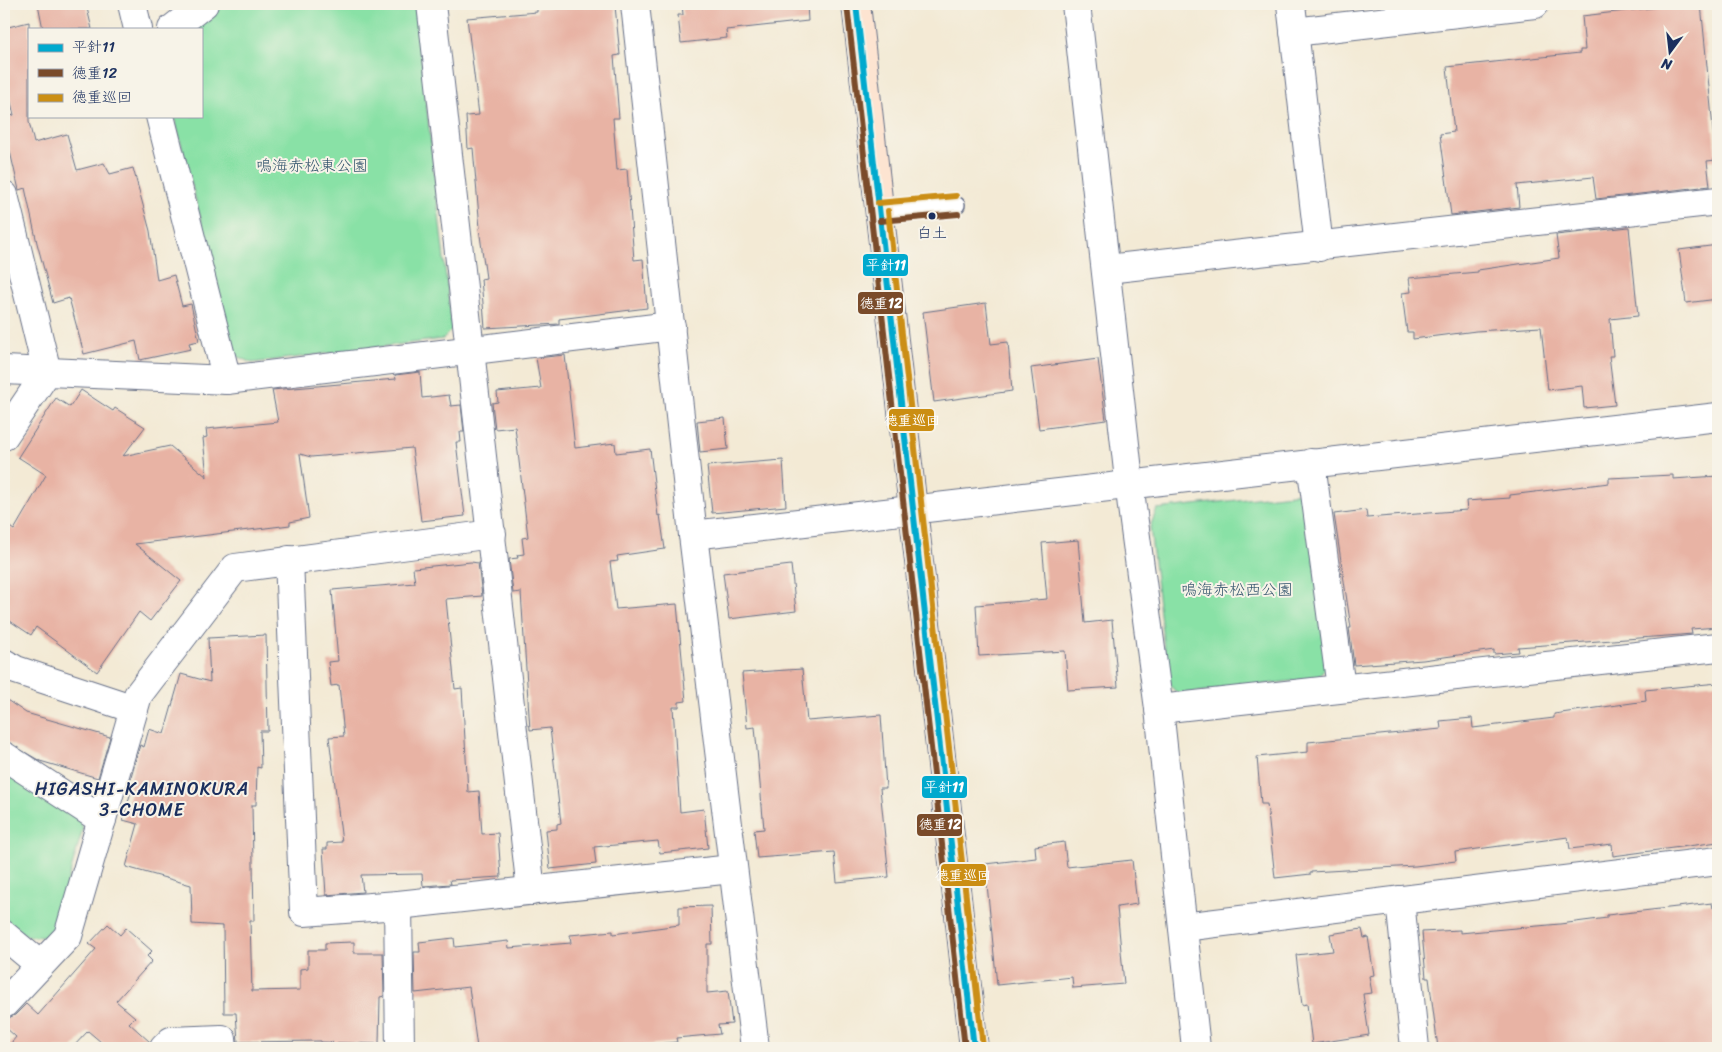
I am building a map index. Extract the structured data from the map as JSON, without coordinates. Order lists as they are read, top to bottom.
{
  "districts": ["HIGASHI-KAMINOKURA 3-CHOME"],
  "parks": ["鳴海赤松東公園", "鳴海赤松西公園"],
  "places": ["白土"],
  "lines": ["transit line 平針11", "transit line 徳重12", "transit line 徳重巡回"],
  "legend": ["平針11", "徳重12", "徳重巡回"],
  "north": "bottom"
}
